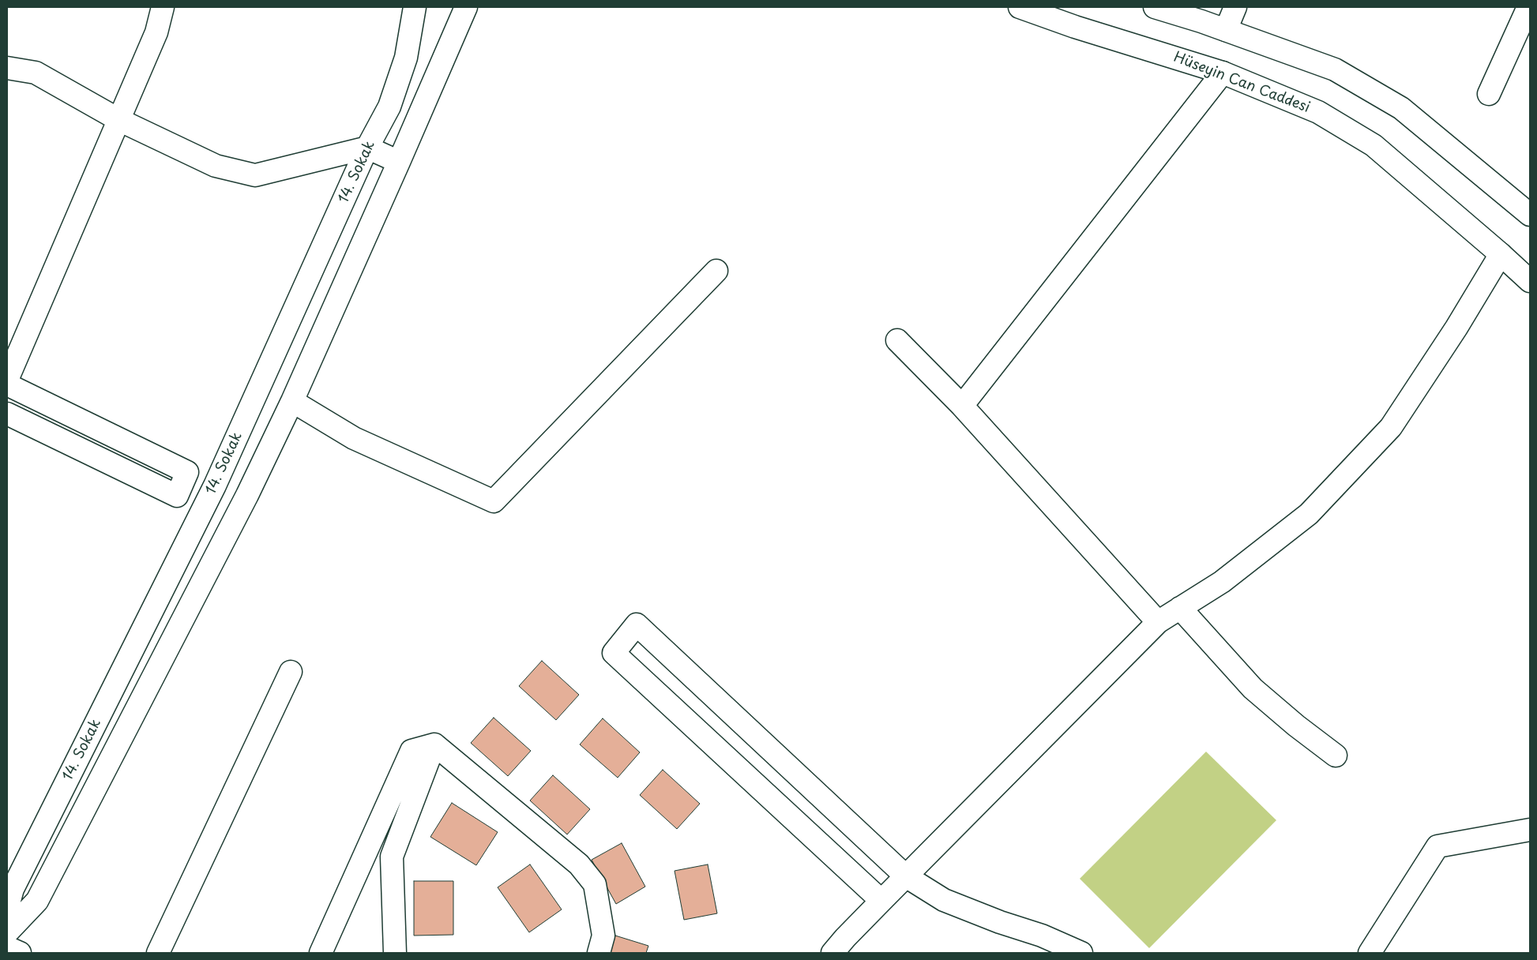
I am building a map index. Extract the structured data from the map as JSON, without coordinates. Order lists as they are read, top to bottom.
{
  "streets": {
    "street": ["Hüseyin Can Caddesi", "14. Sokak"]
  }
}
